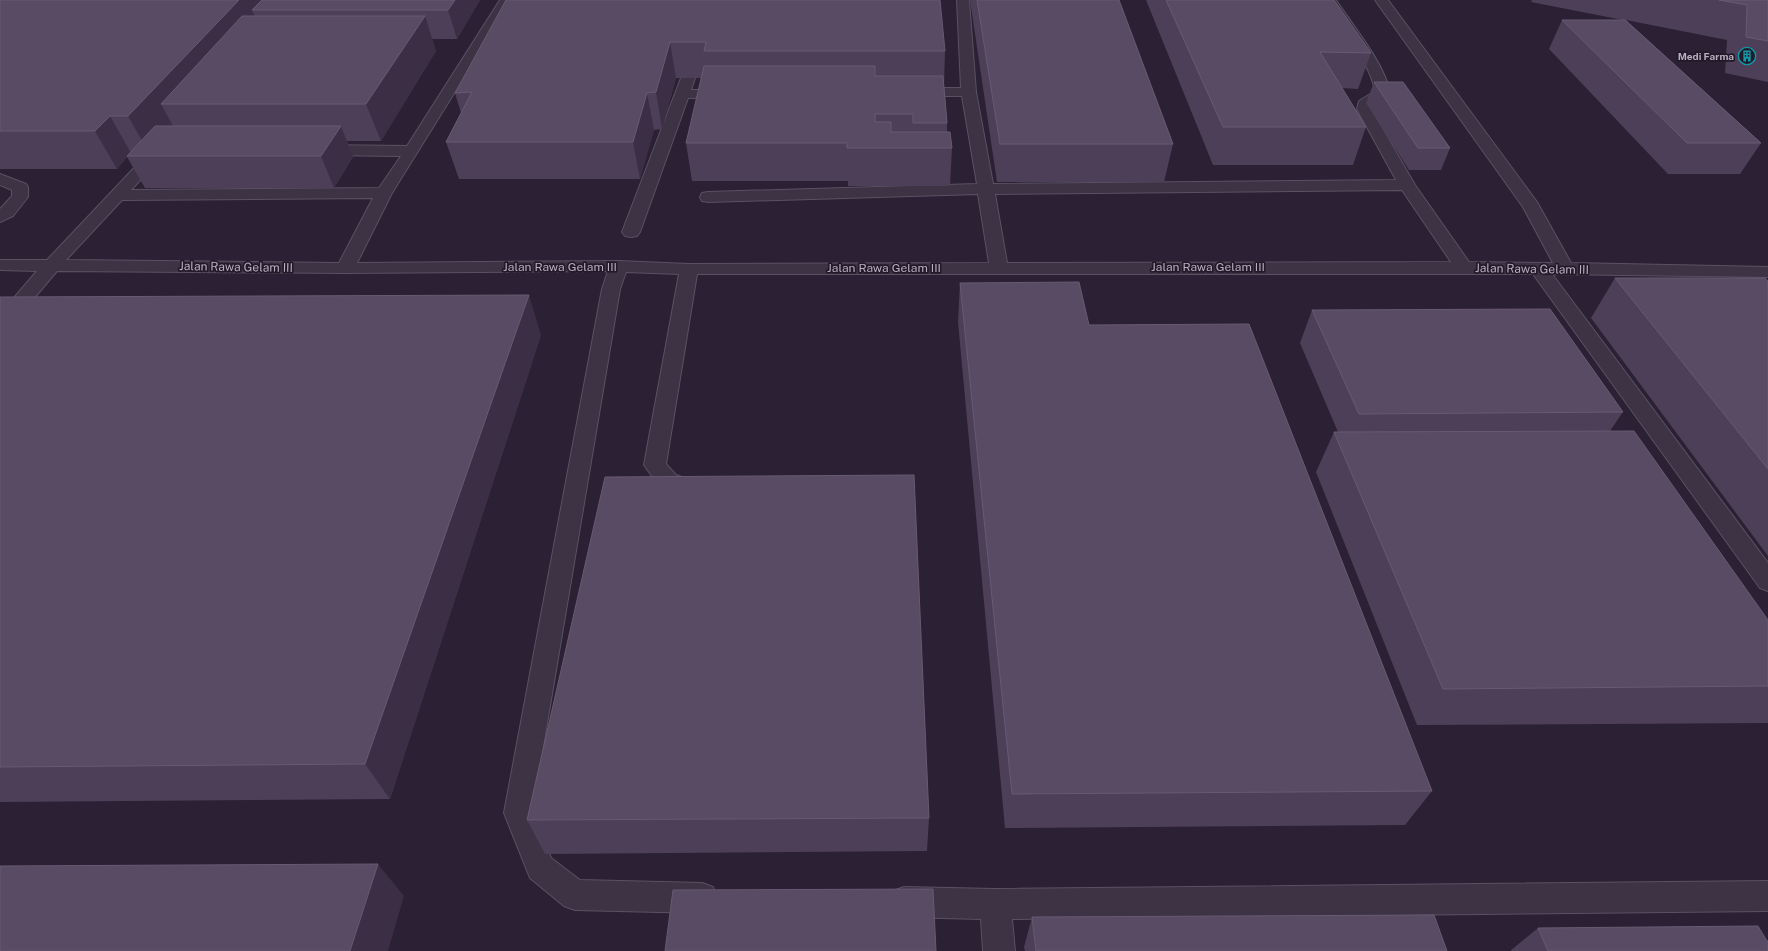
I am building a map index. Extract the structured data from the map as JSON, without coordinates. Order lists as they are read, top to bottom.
{
  "streets": {
    "street": ["Jalan Rawa Gelam III"]
  },
  "places": {
    "building": ["Medi Farma"]
  }
}
